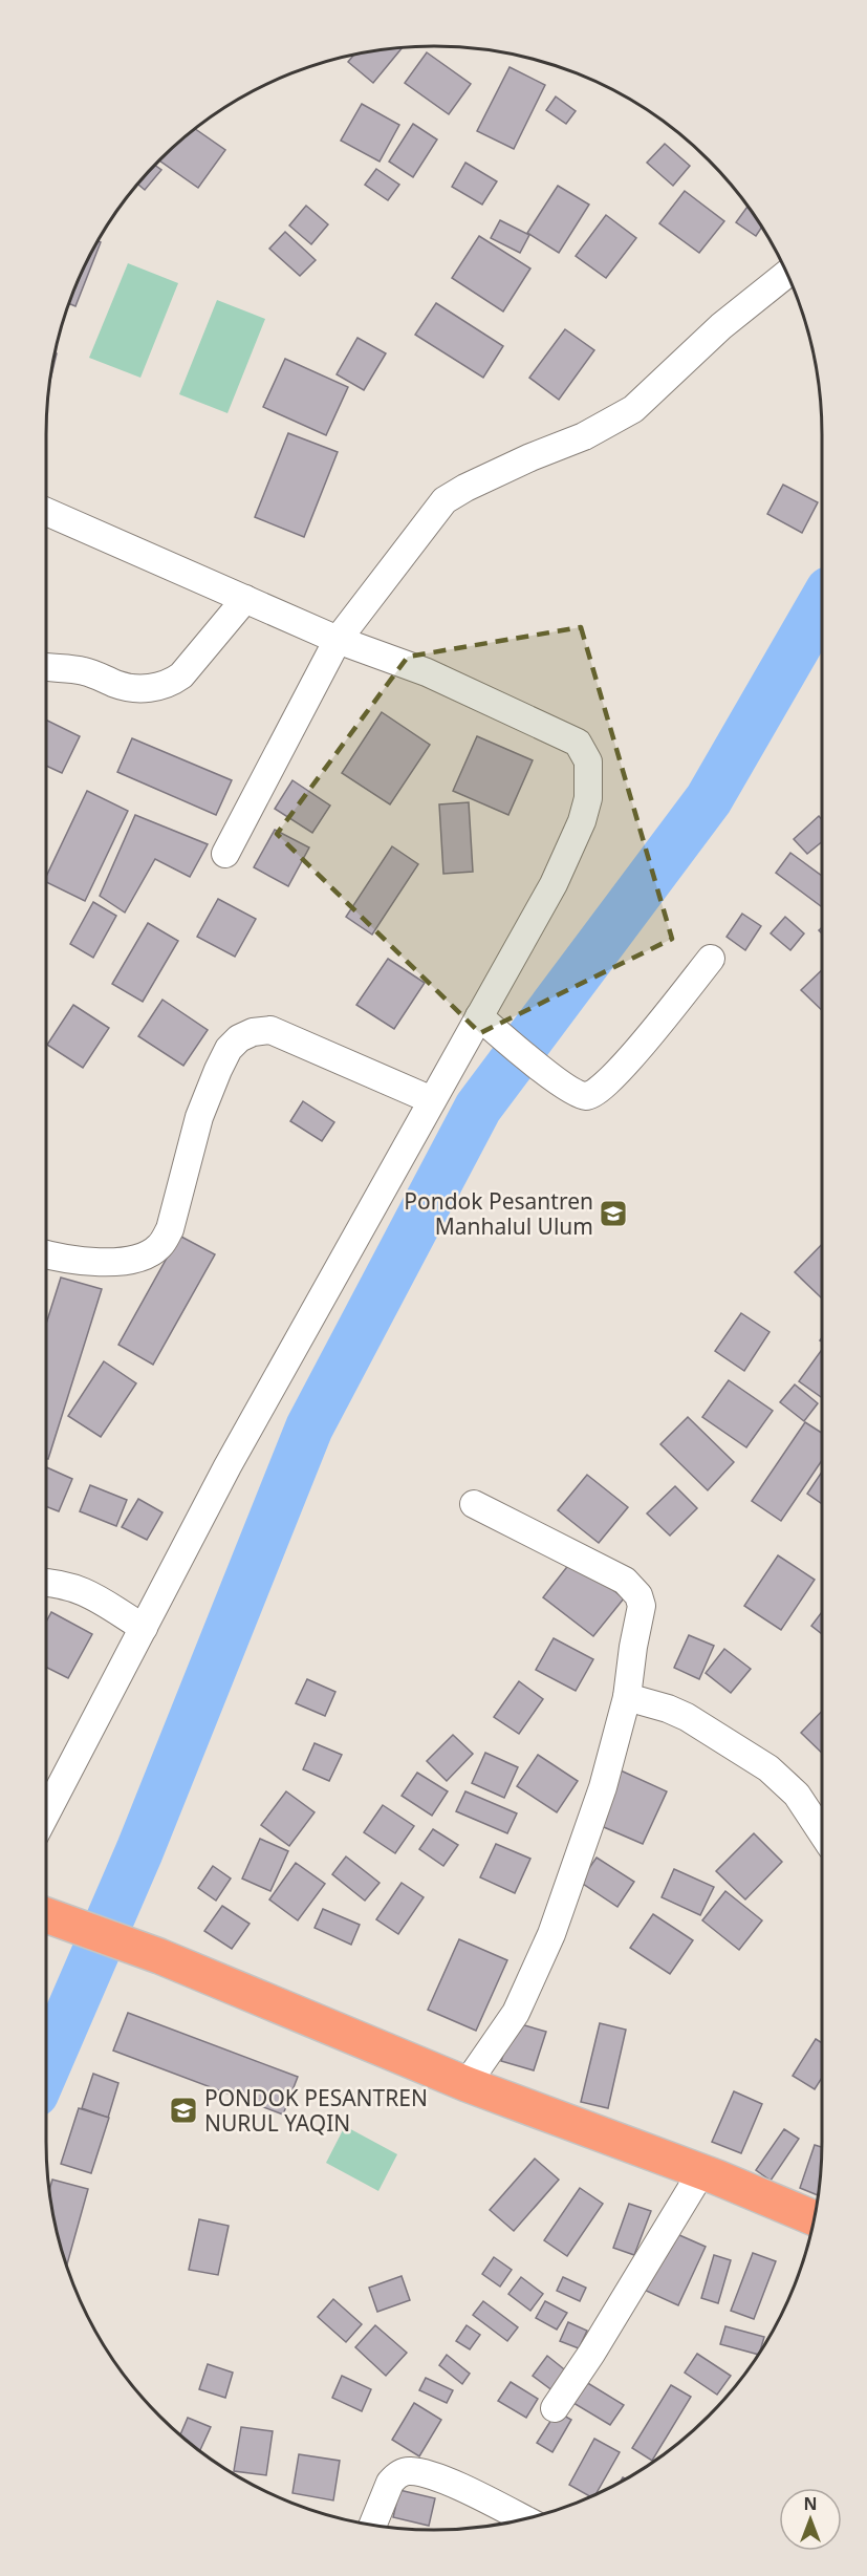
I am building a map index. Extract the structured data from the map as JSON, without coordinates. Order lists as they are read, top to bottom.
{
  "places": {
    "school or university": ["Pondok Pesantren Manhalul Ulum", "PONDOK PESANTREN NURUL YAQIN"]
  },
  "north": "top"
}
